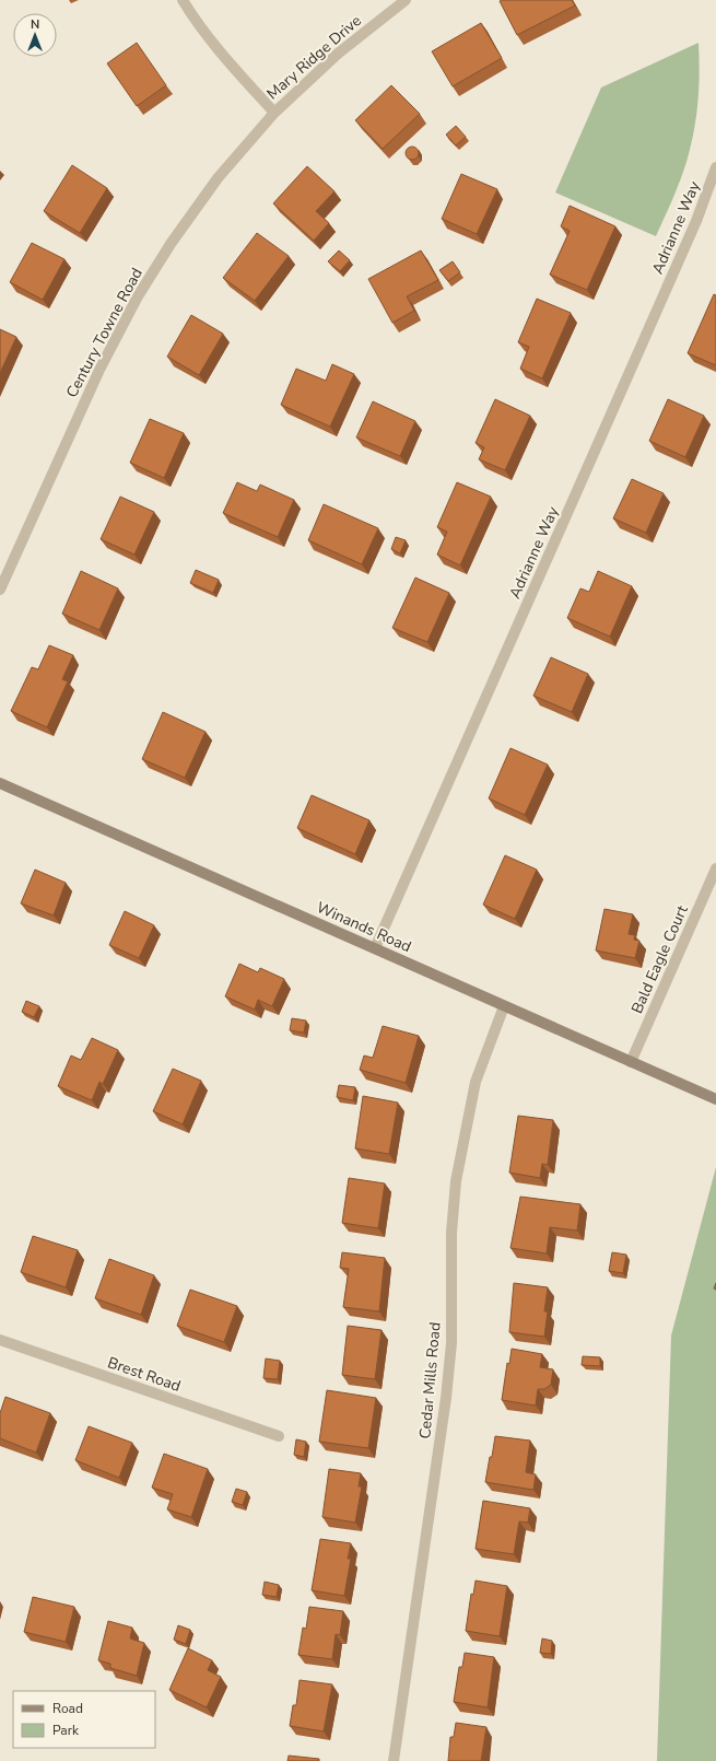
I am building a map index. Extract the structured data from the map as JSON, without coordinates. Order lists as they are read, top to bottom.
{
  "streets": {
    "street": [
      "Mary Ridge Drive",
      "Adrianne Way",
      "Century Towne Road",
      "Winands Road",
      "Bald Eagle Court",
      "Brest Road",
      "Cedar Mills Road"
    ]
  },
  "crossings": [
    ["Mary Ridge Drive", "Century Towne Road"],
    ["Adrianne Way", "Winands Road"],
    ["Winands Road", "Bald Eagle Court"],
    ["Winands Road", "Cedar Mills Road"]
  ],
  "legend": ["Road", "Park"],
  "north": "top"
}
